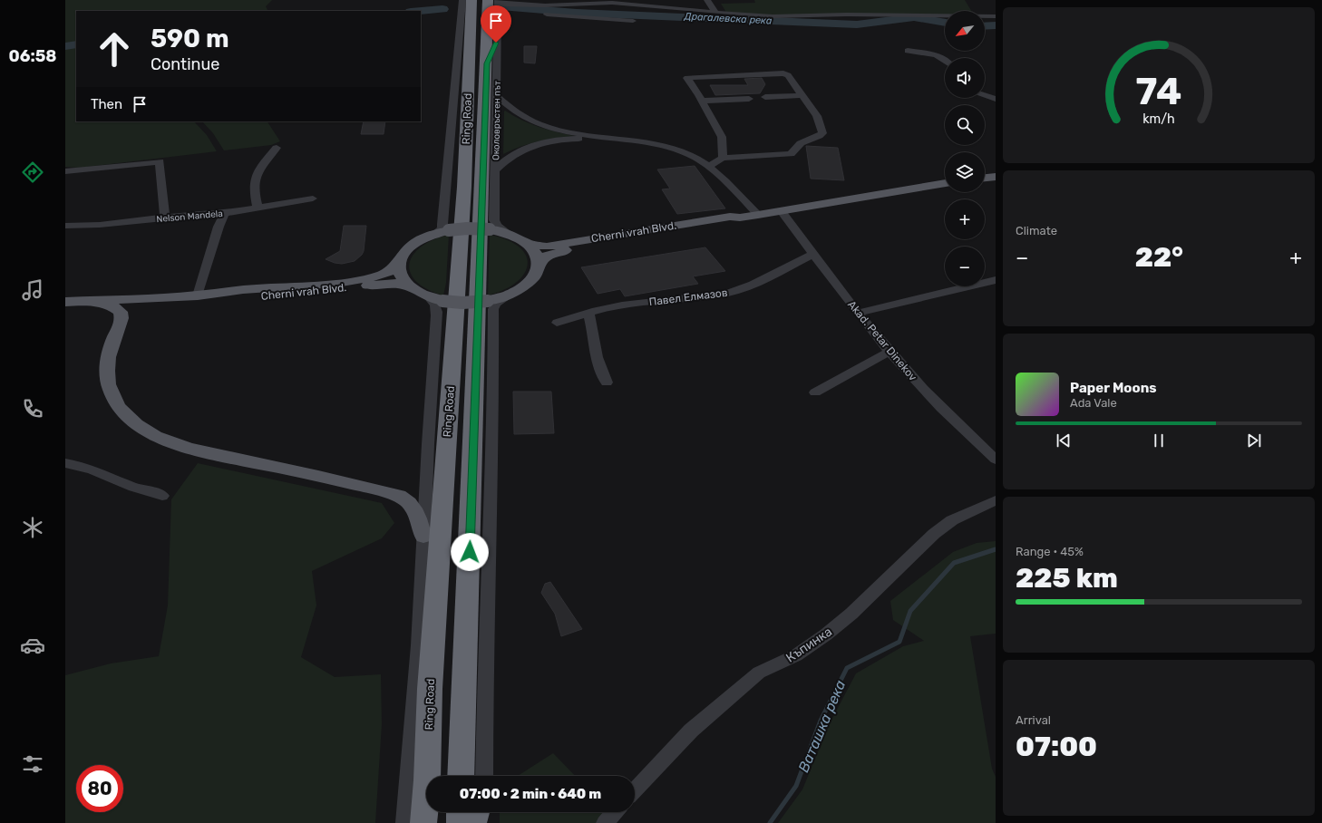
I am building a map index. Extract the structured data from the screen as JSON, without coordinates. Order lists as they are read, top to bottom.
{
  "streets": {
    "highway": ["Ring Road"],
    "main road": ["Cherni vrah Blvd."],
    "street": [
      "Околовръстен път",
      "Nelson Mandela",
      "Павел Елмазов",
      "Akad. Petar Dinekov",
      "Къпинка"
    ]
  },
  "crossings": [
    ["Ring Road", "Околовръстен път"],
    ["Околовръстен път", "Cherni vrah Blvd."],
    ["Cherni vrah Blvd.", "Akad. Petar Dinekov"],
    ["Павел Елмазов", "Akad. Petar Dinekov"]
  ],
  "water": ["Драгалевска река", "Ваташка река"],
  "north": "bottom left",
  "page": {
    "tabs": "06:58",
    "map_buttons": ["+", "−"],
    "turn": ["590 m", "Continue"],
    "then": "Then",
    "tile": [
      "Climate",
      ["Range · 45%", "225 km"],
      ["Arrival", "07:00"]
    ],
    "heat": ["−", "22°", "+"],
    "song": ["Paper Moons", "Ada Vale"],
    "limit": "80",
    "trip": "07:00 · 2 min · 640 m",
    "gauge": ["74", "km/h"]
  }
}
